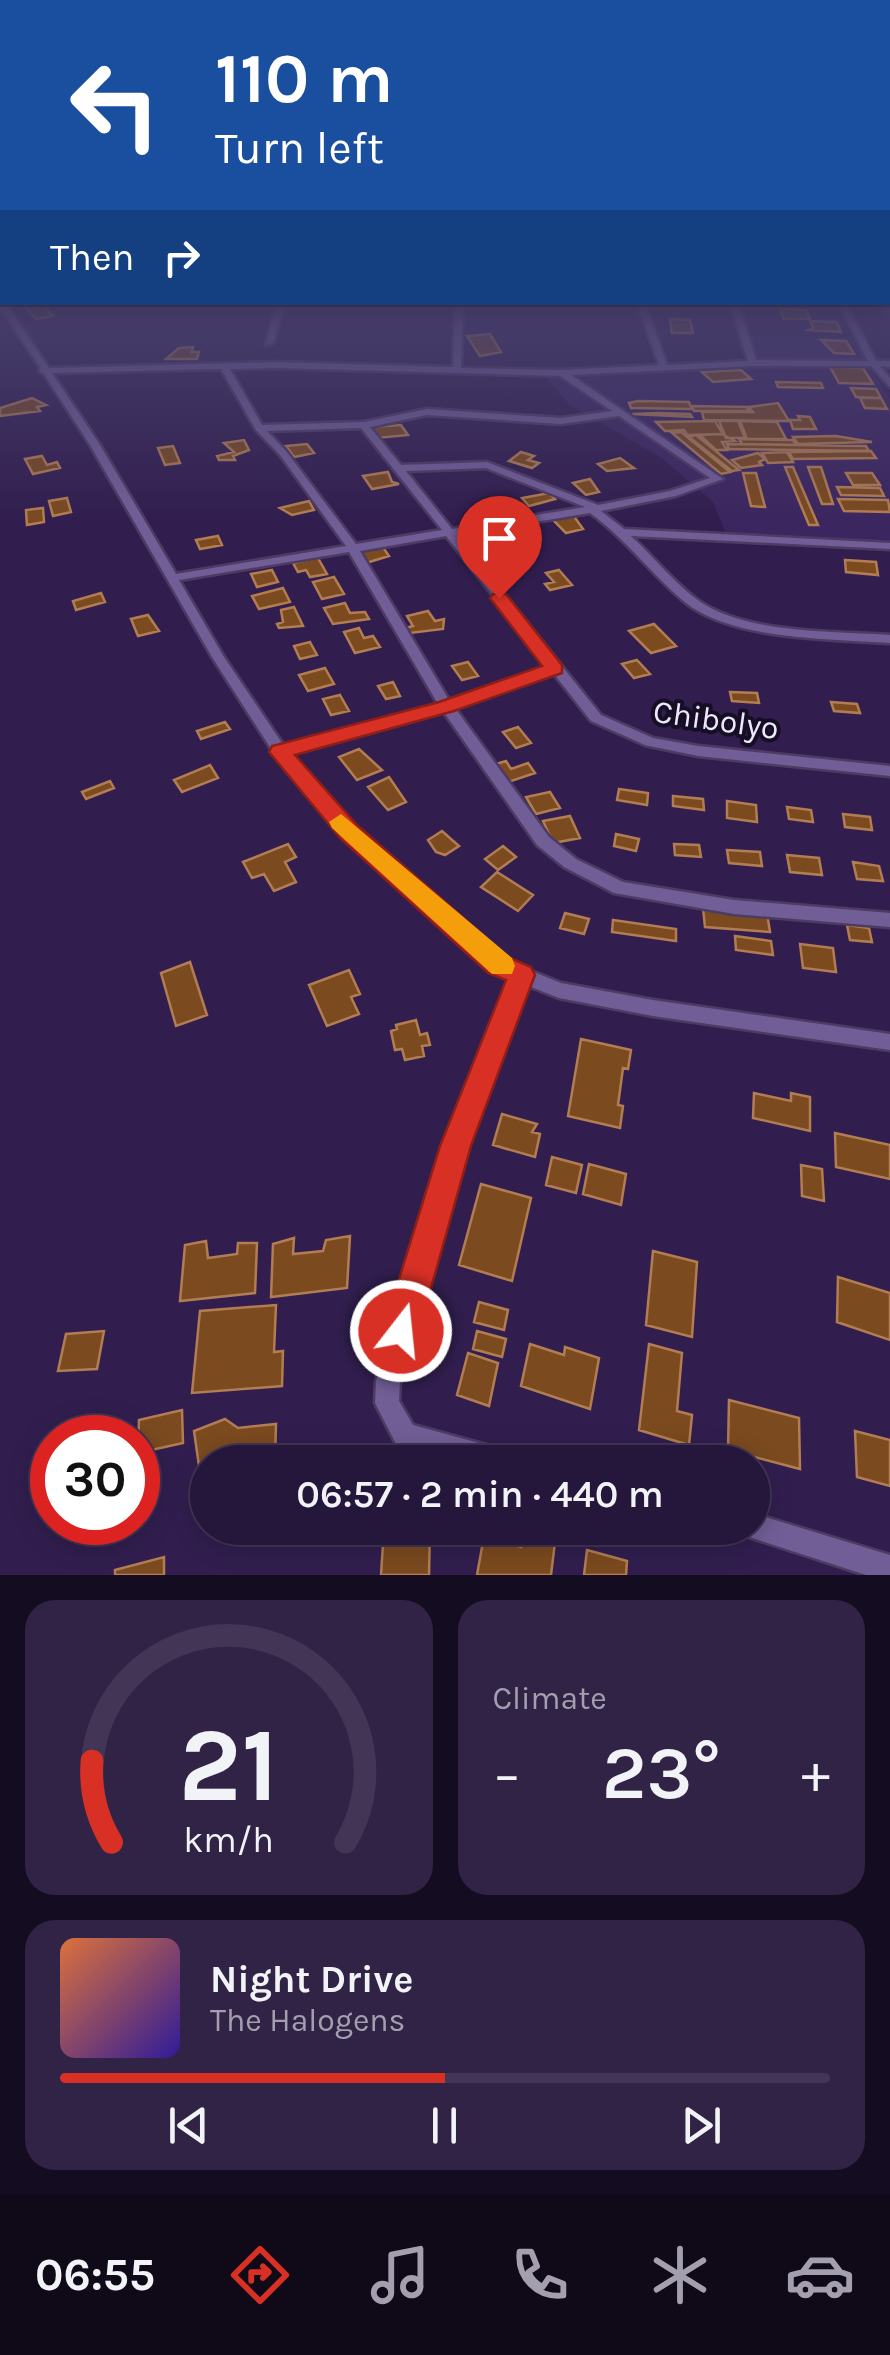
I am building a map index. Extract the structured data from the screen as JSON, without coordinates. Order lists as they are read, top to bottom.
{
  "streets": {
    "street": ["Chibolyo"]
  },
  "page": {
    "turn": ["110 m", "Turn left"],
    "then": "Then",
    "limit": "30",
    "trip": "06:57 · 2 min · 440 m",
    "tile": "Climate",
    "heat": ["−", "23°", "+"],
    "song": ["Night Drive", "The Halogens"],
    "tabs": "06:55",
    "gauge": ["21", "km/h"]
  }
}
